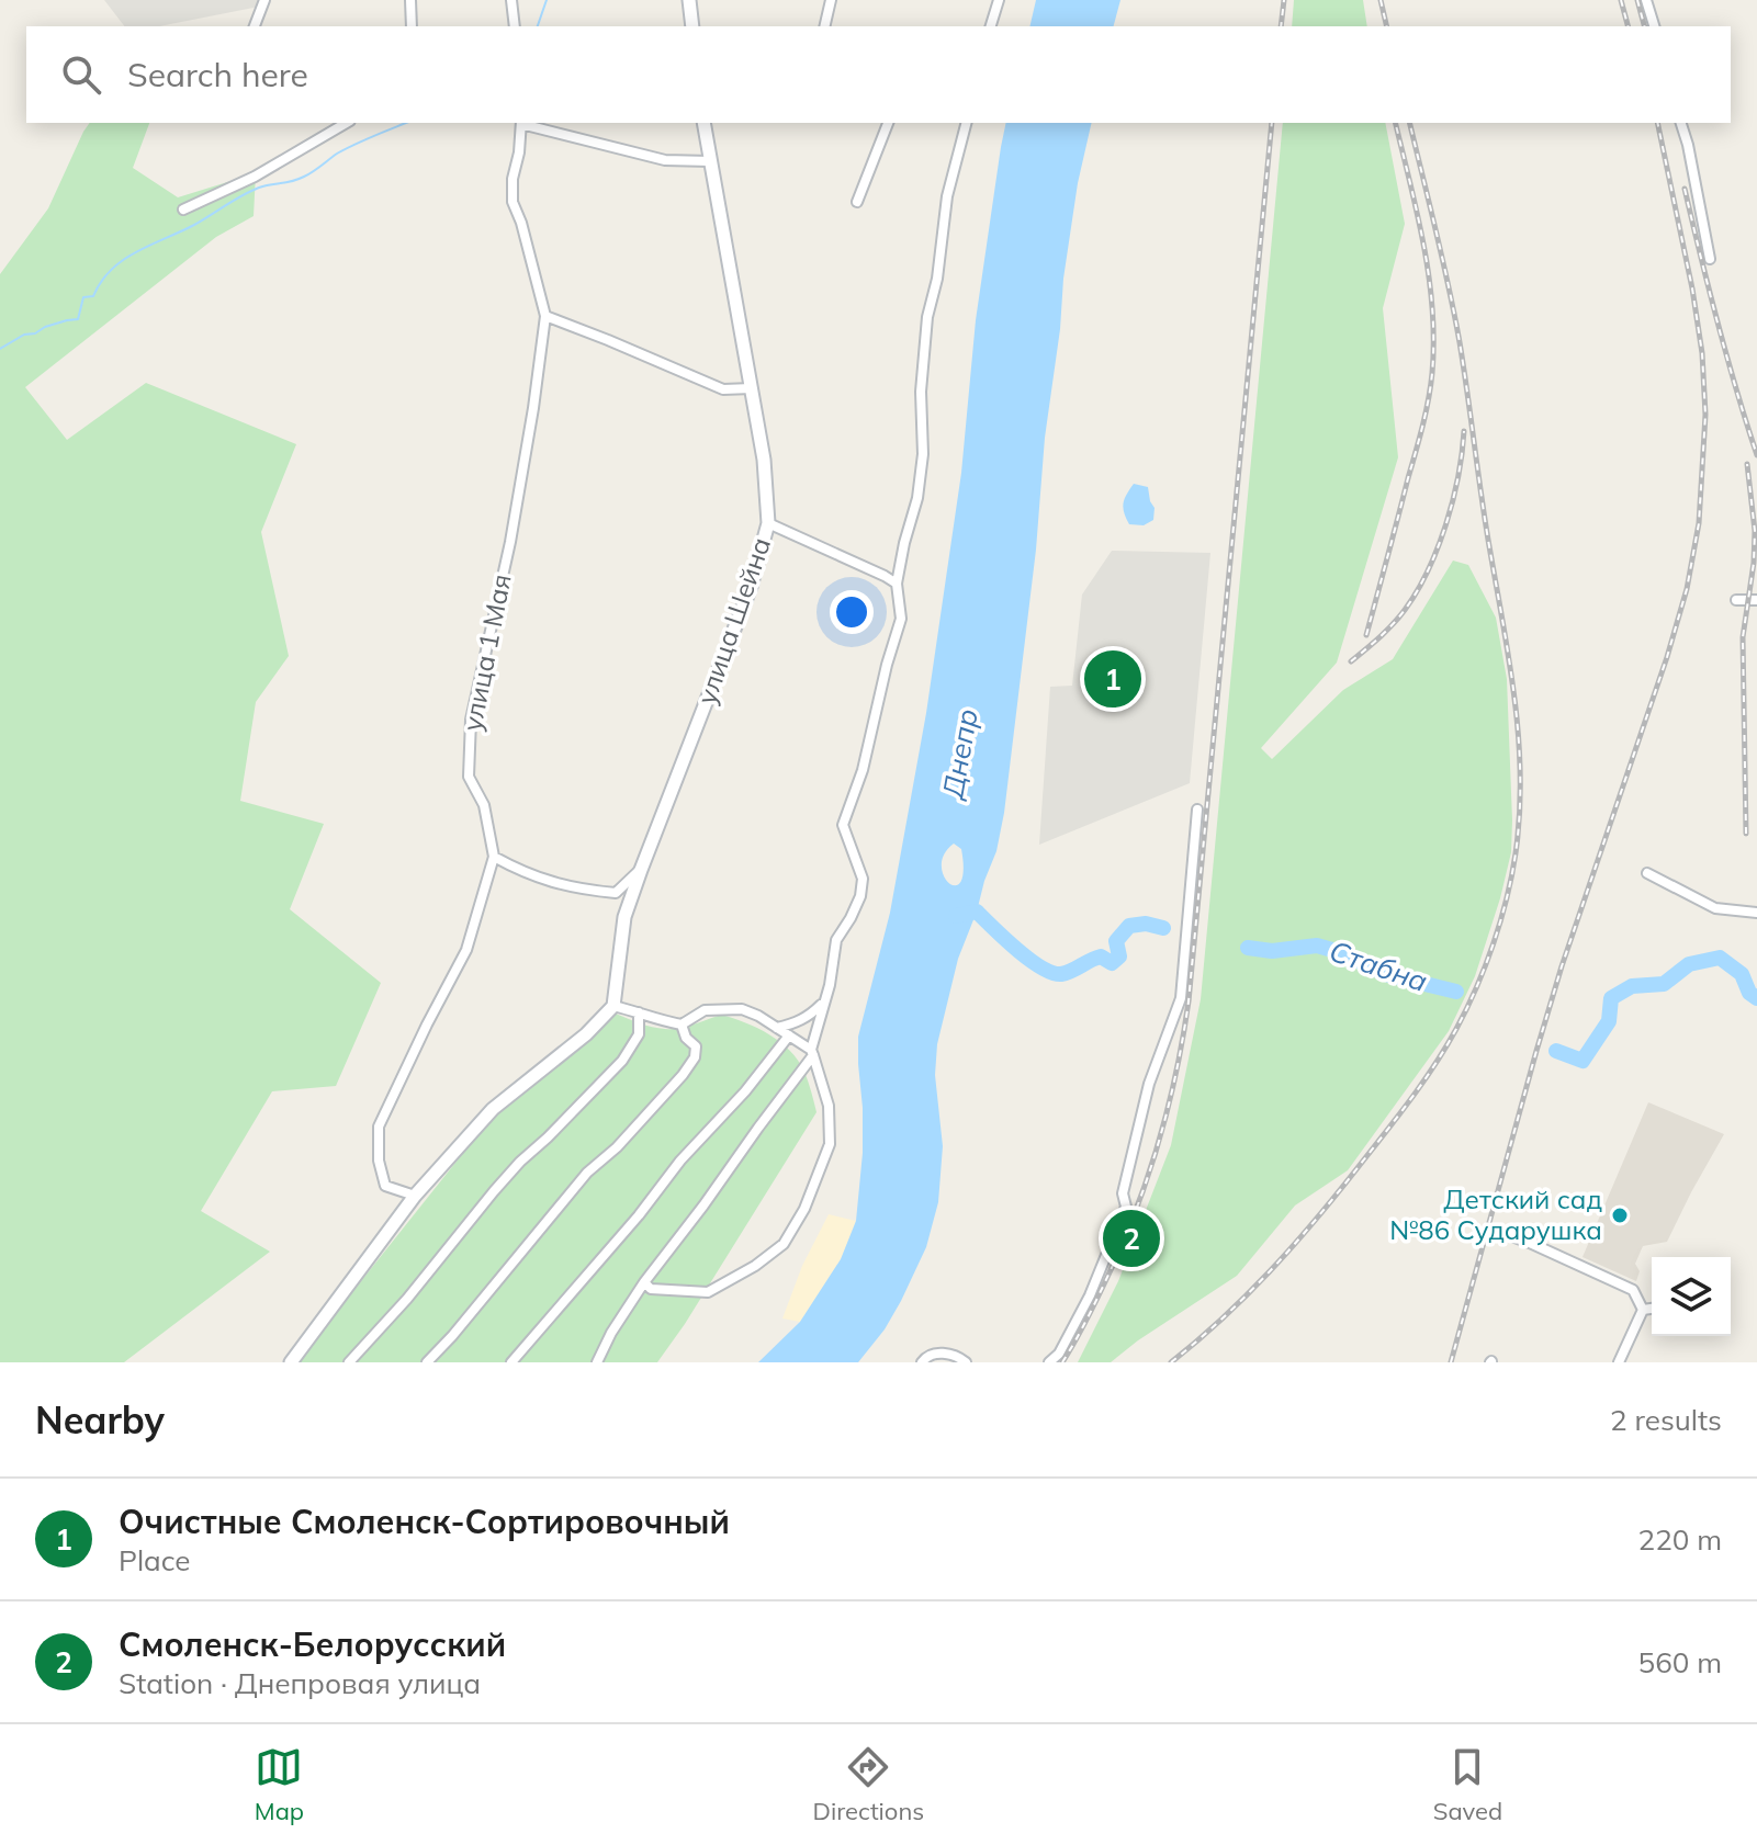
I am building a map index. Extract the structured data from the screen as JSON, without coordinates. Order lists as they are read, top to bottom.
{
  "streets": {
    "street": ["улица Шейна", "улица 1 Мая"]
  },
  "water": ["Днепр", "Стабна"],
  "places": ["Детский сад №86 Сударушка"],
  "page": {
    "search": "Search here",
    "pins": ["1", "2"],
    "heading": ["Nearby", "2 results"],
    "list": [
      {
        "mark": "1",
        "name": "Очистные Смоленск-Сортировочный",
        "note": "Place",
        "value": "220 m"
      },
      {
        "mark": "2",
        "name": "Смоленск-Белорусский",
        "note": "Station · Днепровая улица",
        "value": "560 m"
      }
    ],
    "nav": ["Map", "Directions", "Saved"]
  }
}
